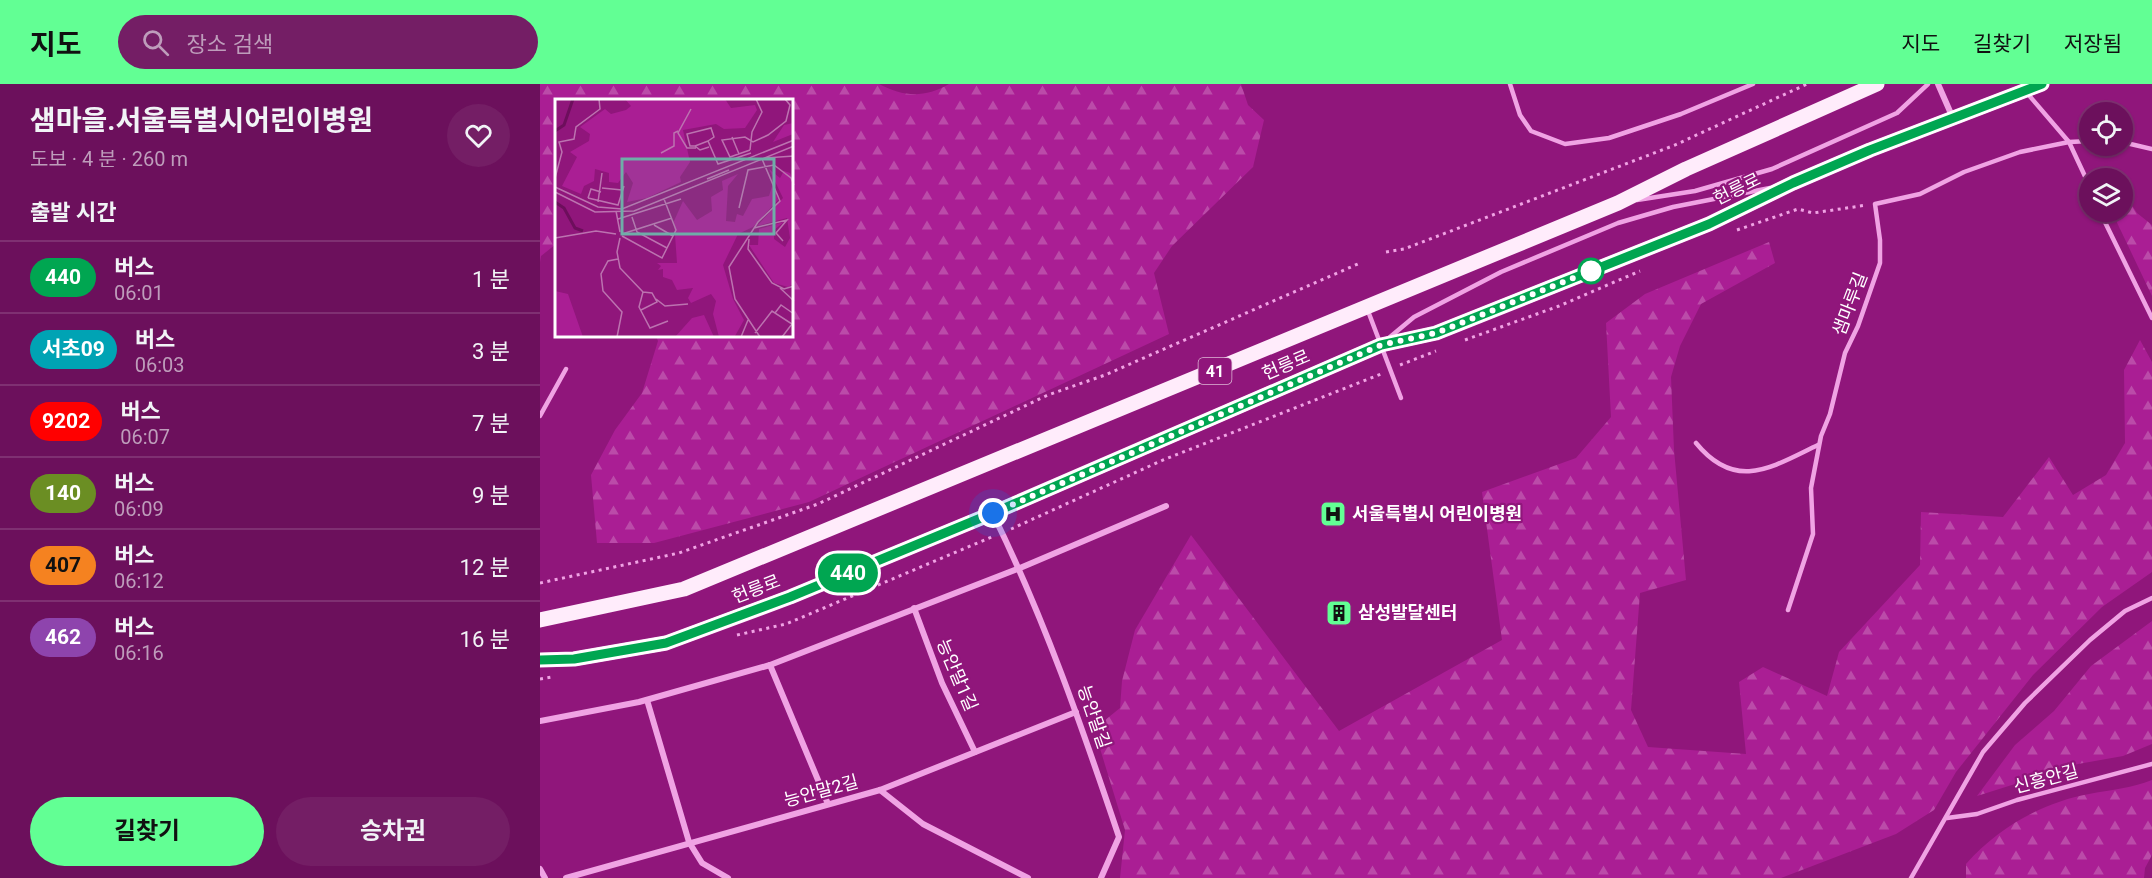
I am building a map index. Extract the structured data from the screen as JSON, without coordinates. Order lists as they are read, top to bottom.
{
  "streets": {
    "main road": ["헌릉로", "41"],
    "street": ["능안말1길", "능안말길", "능안말2길"],
    "lane": ["샘마루길", "신흥안길"]
  },
  "crossings": [
    ["헌릉로", "능안말길"],
    ["능안말1길", "능안말2길"],
    ["능안말길", "능안말2길"]
  ],
  "places": {
    "hospital": ["서울특별시 어린이병원"],
    "building": ["삼성발달센터"]
  },
  "lines": ["bus line 440"],
  "page": {
    "header": "지도",
    "search": "장소 검색",
    "nav": ["지도", "길찾기", "저장됨"],
    "heading": [
      ["샘마을.서울특별시어린이병원", "도보 · 4 분 · 260 m"],
      "출발 시간"
    ],
    "on_map": "440",
    "list": [
      {
        "mark": "440",
        "name": "버스",
        "note": "06:01",
        "value": "1 분"
      },
      {
        "mark": "서초09",
        "name": "버스",
        "note": "06:03",
        "value": "3 분"
      },
      {
        "mark": "9202",
        "name": "버스",
        "note": "06:07",
        "value": "7 분"
      },
      {
        "mark": "140",
        "name": "버스",
        "note": "06:09",
        "value": "9 분"
      },
      {
        "mark": "407",
        "name": "버스",
        "note": "06:12",
        "value": "12 분"
      },
      {
        "mark": "462",
        "name": "버스",
        "note": "06:16",
        "value": "16 분"
      }
    ],
    "buttons": ["길찾기", "승차권"]
  }
}
